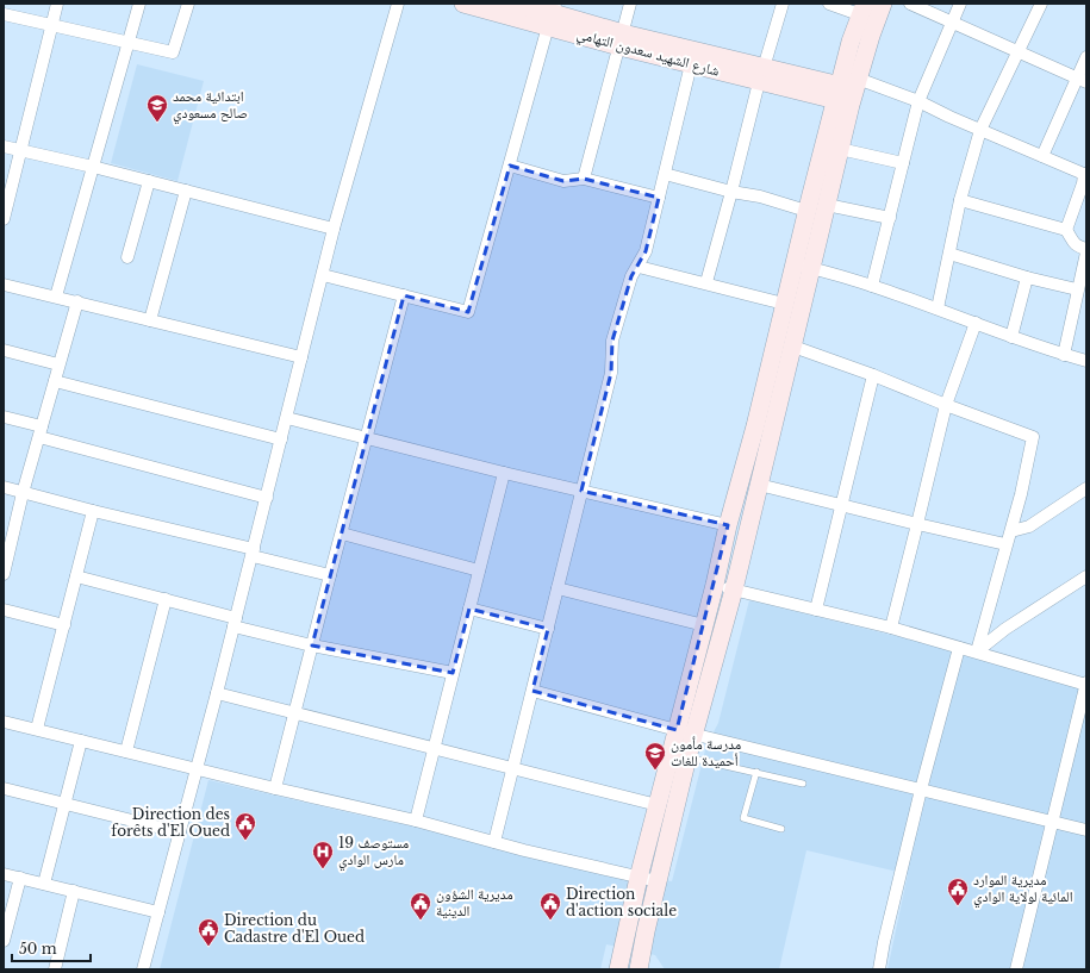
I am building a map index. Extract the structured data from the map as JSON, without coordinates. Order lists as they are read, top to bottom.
{
  "streets": {
    "street": ["شارع الشهيد سعدون التهامي"]
  },
  "places": {
    "school or university": ["ابتدائية محمد صالح مسعودي", "مدرسة مأمون أحميدة للغات"],
    "public building": [
      "Direction des forêts d'El Oued",
      "مديرية الموارد المائية لولاية الوادي",
      "مديرية الشؤون الدينية",
      "Direction d'action sociale",
      "Direction du Cadastre d'El Oued"
    ],
    "hospital": ["مستوصف 19 مارس الوادي"]
  },
  "scale_bar": "50 m"
}
